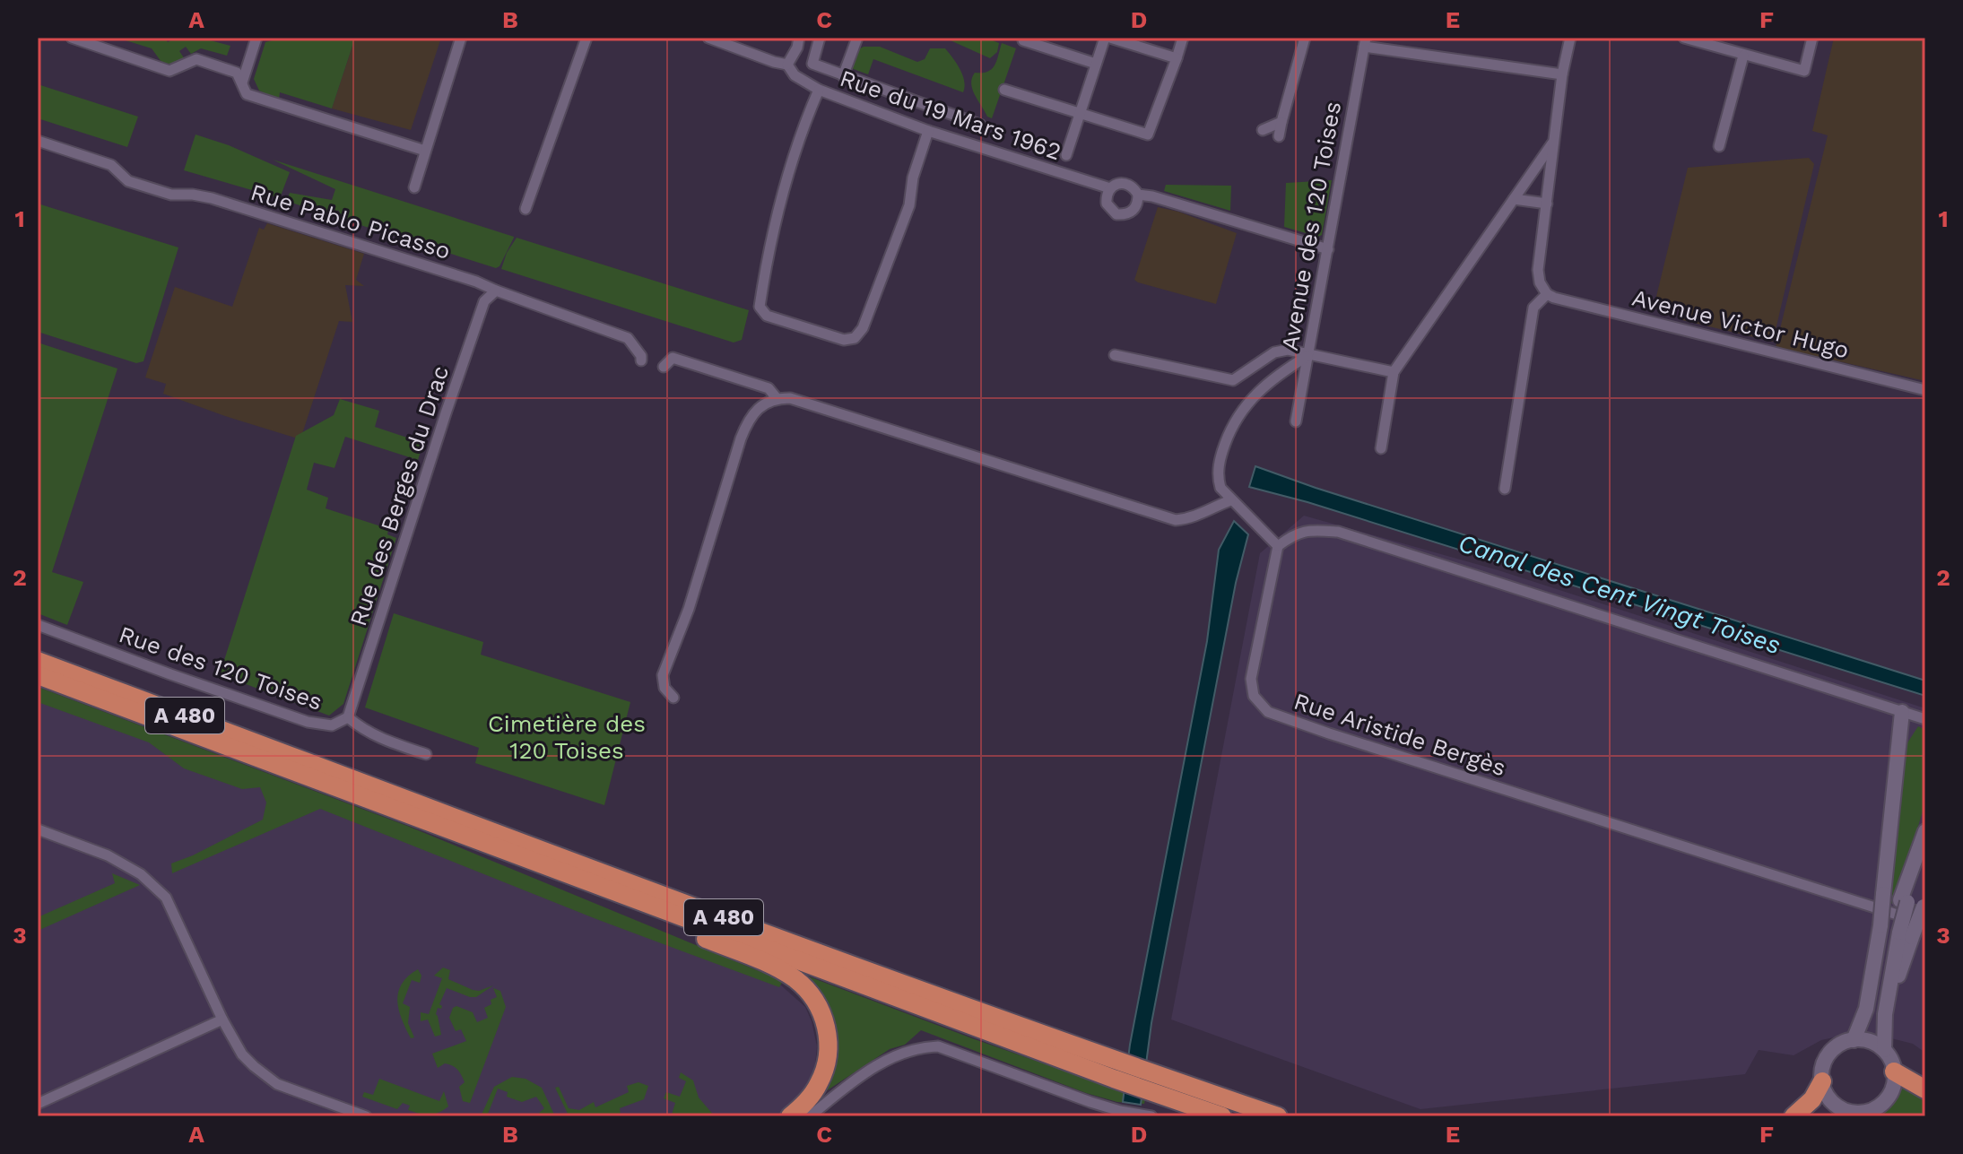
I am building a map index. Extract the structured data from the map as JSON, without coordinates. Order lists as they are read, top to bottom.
{
  "streets": {
    "highway": ["A 480"],
    "street": [
      "Rue du 19 Mars 1962",
      "Rue Pablo Picasso",
      "Avenue des 120 Toises",
      "Avenue Victor Hugo",
      "Rue des Berges du Drac",
      "Rue des 120 Toises",
      "Rue Aristide Bergès"
    ]
  },
  "crossings": [
    ["Rue du 19 Mars 1962", "Avenue des 120 Toises"],
    ["Rue Pablo Picasso", "Rue des Berges du Drac"],
    ["Rue des Berges du Drac", "Rue des 120 Toises"]
  ],
  "water": ["Canal des Cent Vingt Toises"],
  "parks": ["Cimetière des 120 Toises"],
  "grid": {
    "columns": [
      "A",
      "B",
      "C",
      "D",
      "E",
      "F"
    ],
    "rows": ["1", "2", "3"]
  }
}
